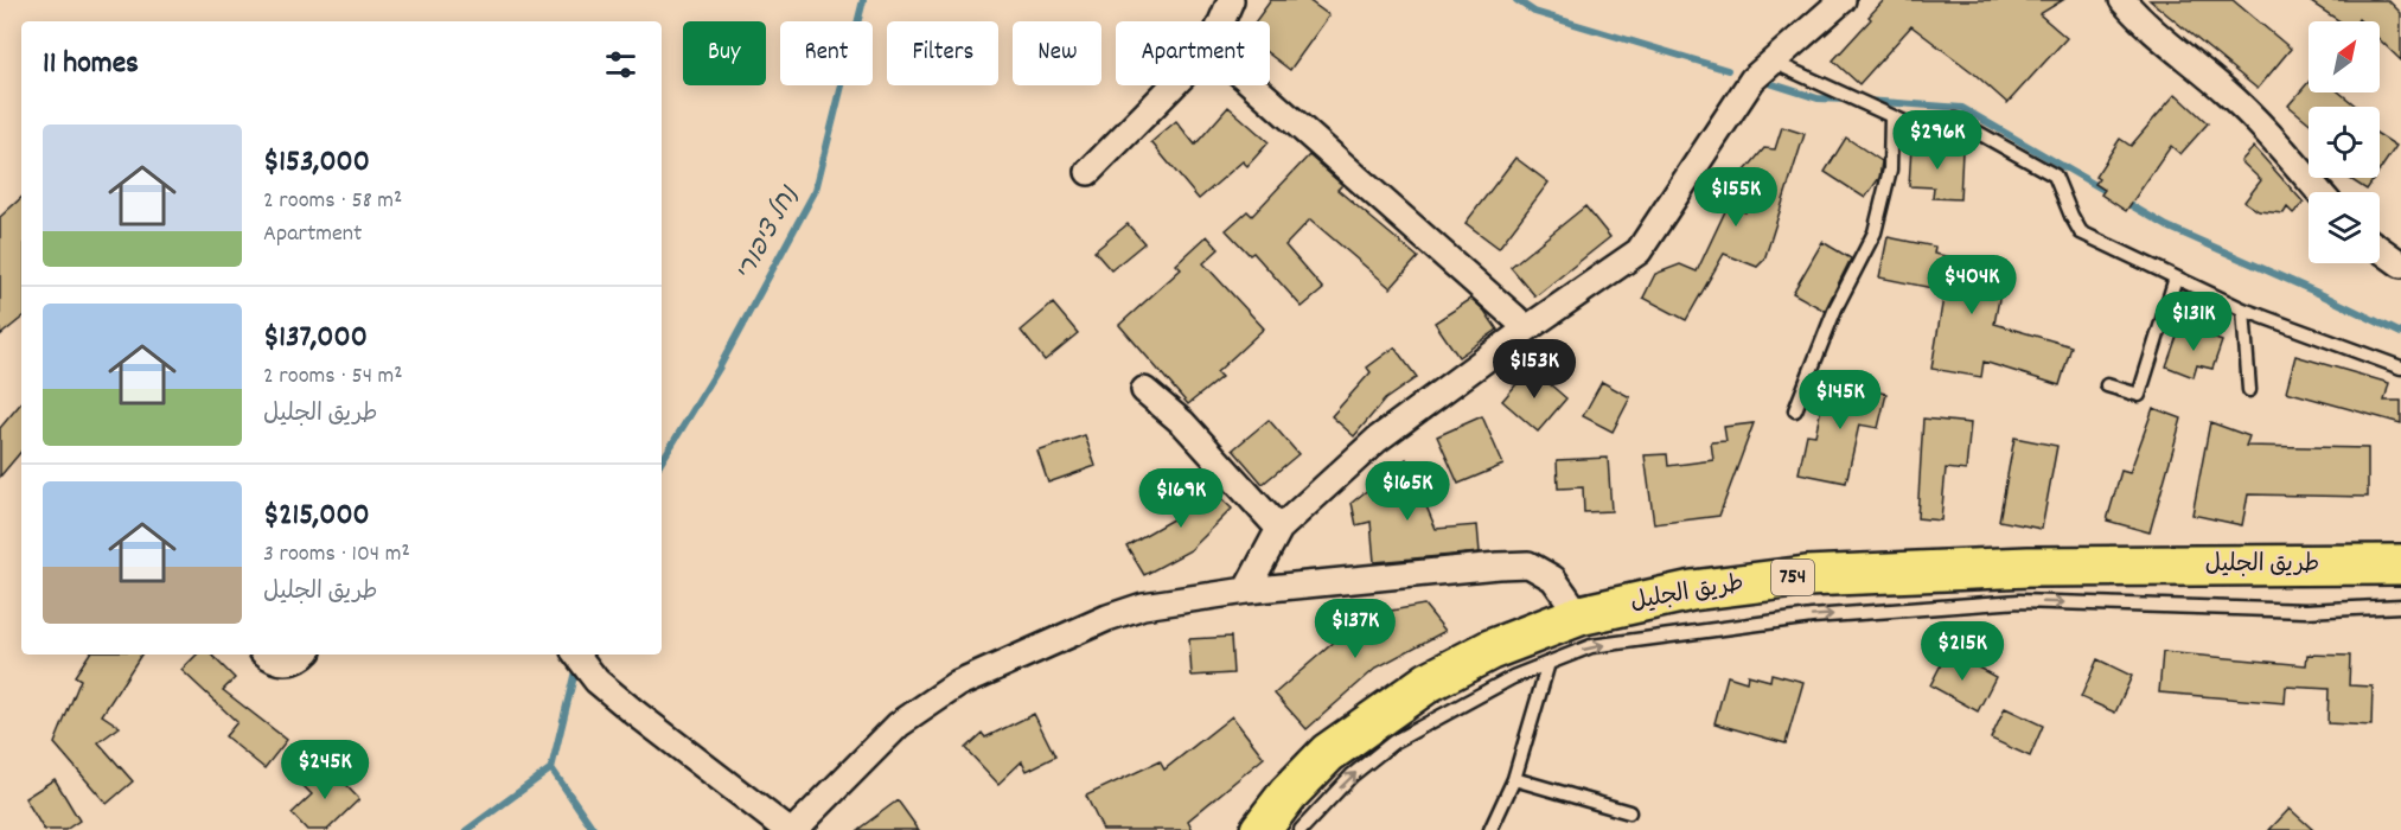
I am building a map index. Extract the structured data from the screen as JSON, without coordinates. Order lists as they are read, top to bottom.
{
  "streets": {
    "main road": ["طريق الجليل", "754"]
  },
  "water": ["נחל ציפורי"],
  "north": "top right",
  "page": {
    "chip": [
      "Buy",
      "Rent",
      "Filters",
      "New",
      "Apartment"
    ],
    "heading": "11 homes",
    "list": [
      {
        "name": "$153,000",
        "note": "2 rooms · 58 m² · Apartment"
      },
      {
        "name": "$137,000",
        "note": "2 rooms · 54 m² · طريق الجليل"
      },
      {
        "name": "$215,000",
        "note": "3 rooms · 104 m² · طريق الجليل"
      }
    ],
    "price": [
      "$296K",
      "$155K",
      "$404K",
      "$131K",
      "$153K",
      "$145K",
      "$165K",
      "$169K",
      "$137K",
      "$215K",
      "$245K"
    ]
  }
}
